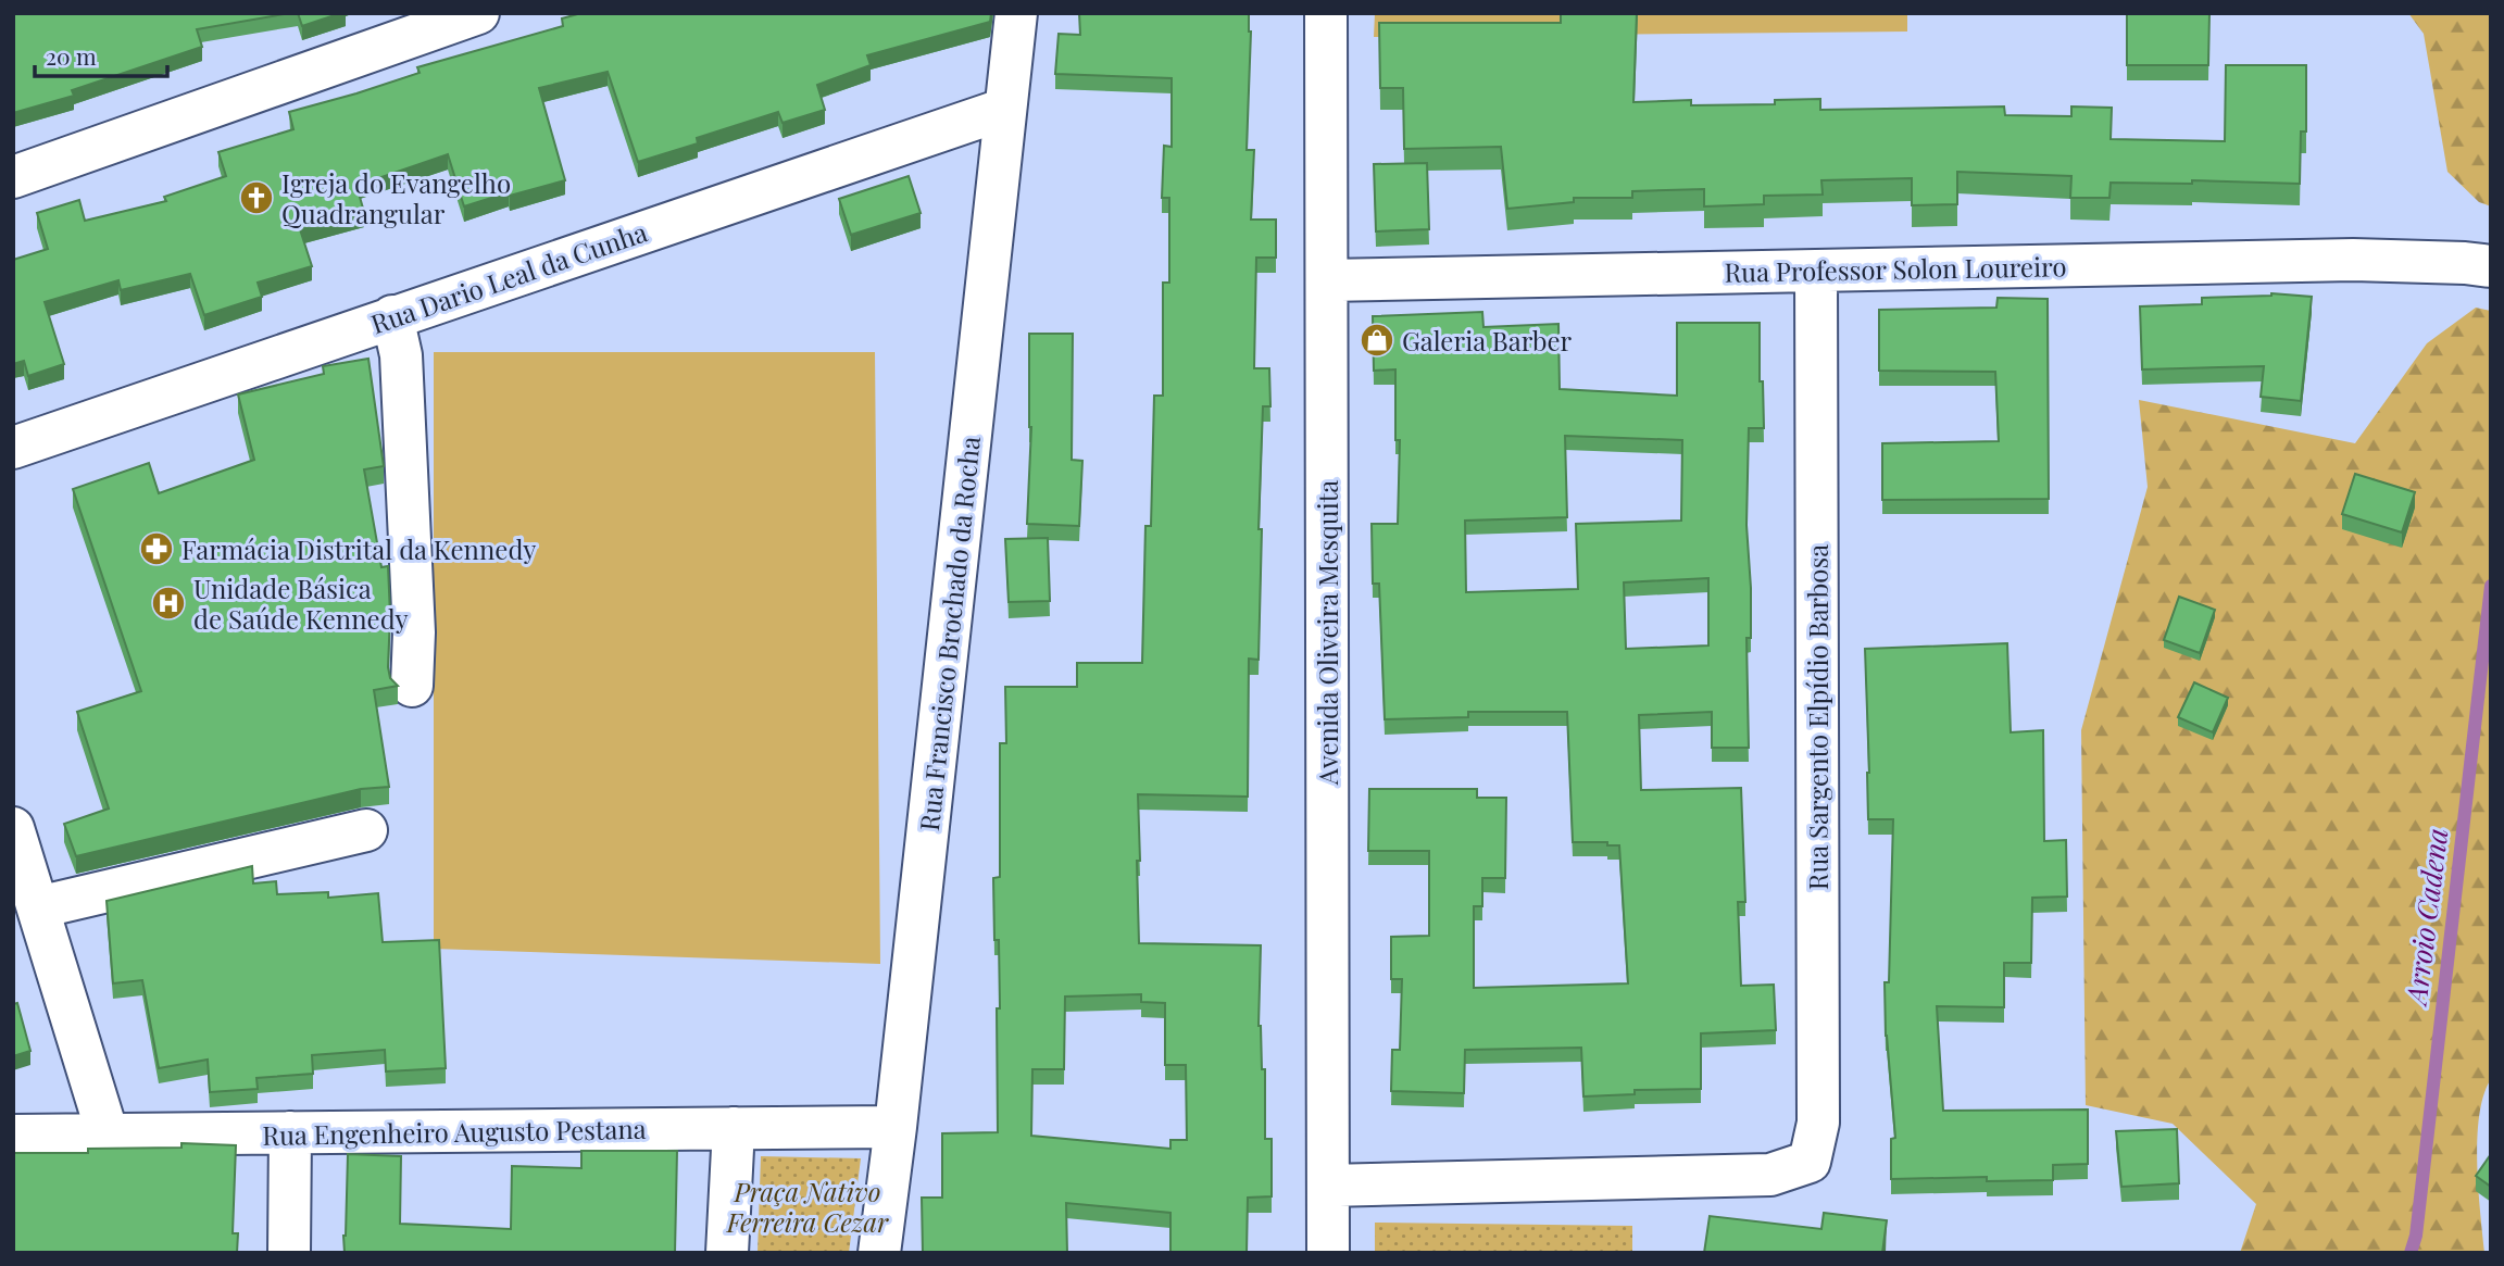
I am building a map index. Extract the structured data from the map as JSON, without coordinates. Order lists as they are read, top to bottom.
{
  "streets": {
    "street": [
      "Rua Professor Solon Loureiro",
      "Rua Dario Leal da Cunha",
      "Avenida Oliveira Mesquita",
      "Rua Francisco Brochado da Rocha",
      "Rua Sargento Elpídio Barbosa",
      "Rua Engenheiro Augusto Pestana"
    ]
  },
  "crossings": [
    ["Rua Professor Solon Loureiro", "Avenida Oliveira Mesquita"],
    ["Rua Professor Solon Loureiro", "Rua Sargento Elpídio Barbosa"],
    ["Rua Dario Leal da Cunha", "Rua Francisco Brochado da Rocha"],
    ["Avenida Oliveira Mesquita", "Rua Sargento Elpídio Barbosa"],
    ["Rua Francisco Brochado da Rocha", "Rua Engenheiro Augusto Pestana"]
  ],
  "water": ["Arroio Cadena"],
  "parks": ["Praça Nativo Ferreira Cezar"],
  "places": {
    "church": ["Igreja do Evangelho Quadrangular"],
    "shop": ["Galeria Barber"],
    "pharmacy": ["Farmácia Distrital da Kennedy"],
    "hospital": ["Unidade Básica de Saúde Kennedy"]
  },
  "scale_bar": "20 m"
}
